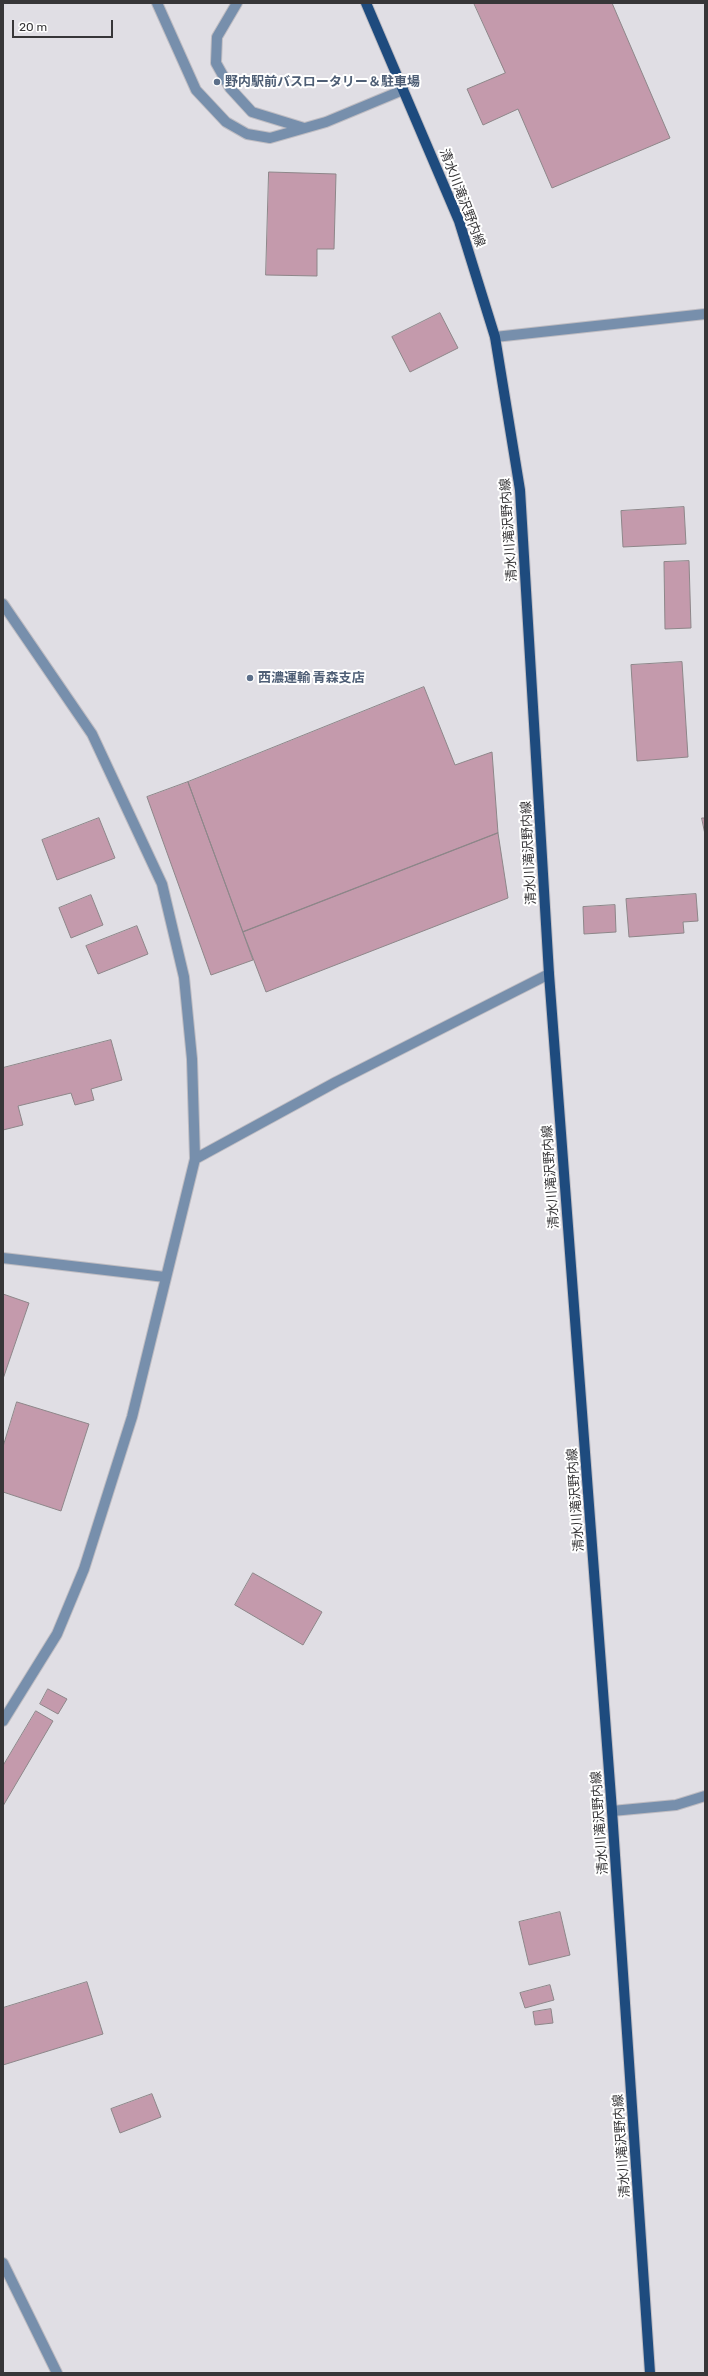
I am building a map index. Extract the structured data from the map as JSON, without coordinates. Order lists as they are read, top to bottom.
{
  "streets": {
    "main road": ["清水川滝沢野内線"]
  },
  "places": ["野内駅前バスロータリー＆駐車場", "西濃運輸 青森支店"],
  "scale_bar": "20 m"
}
